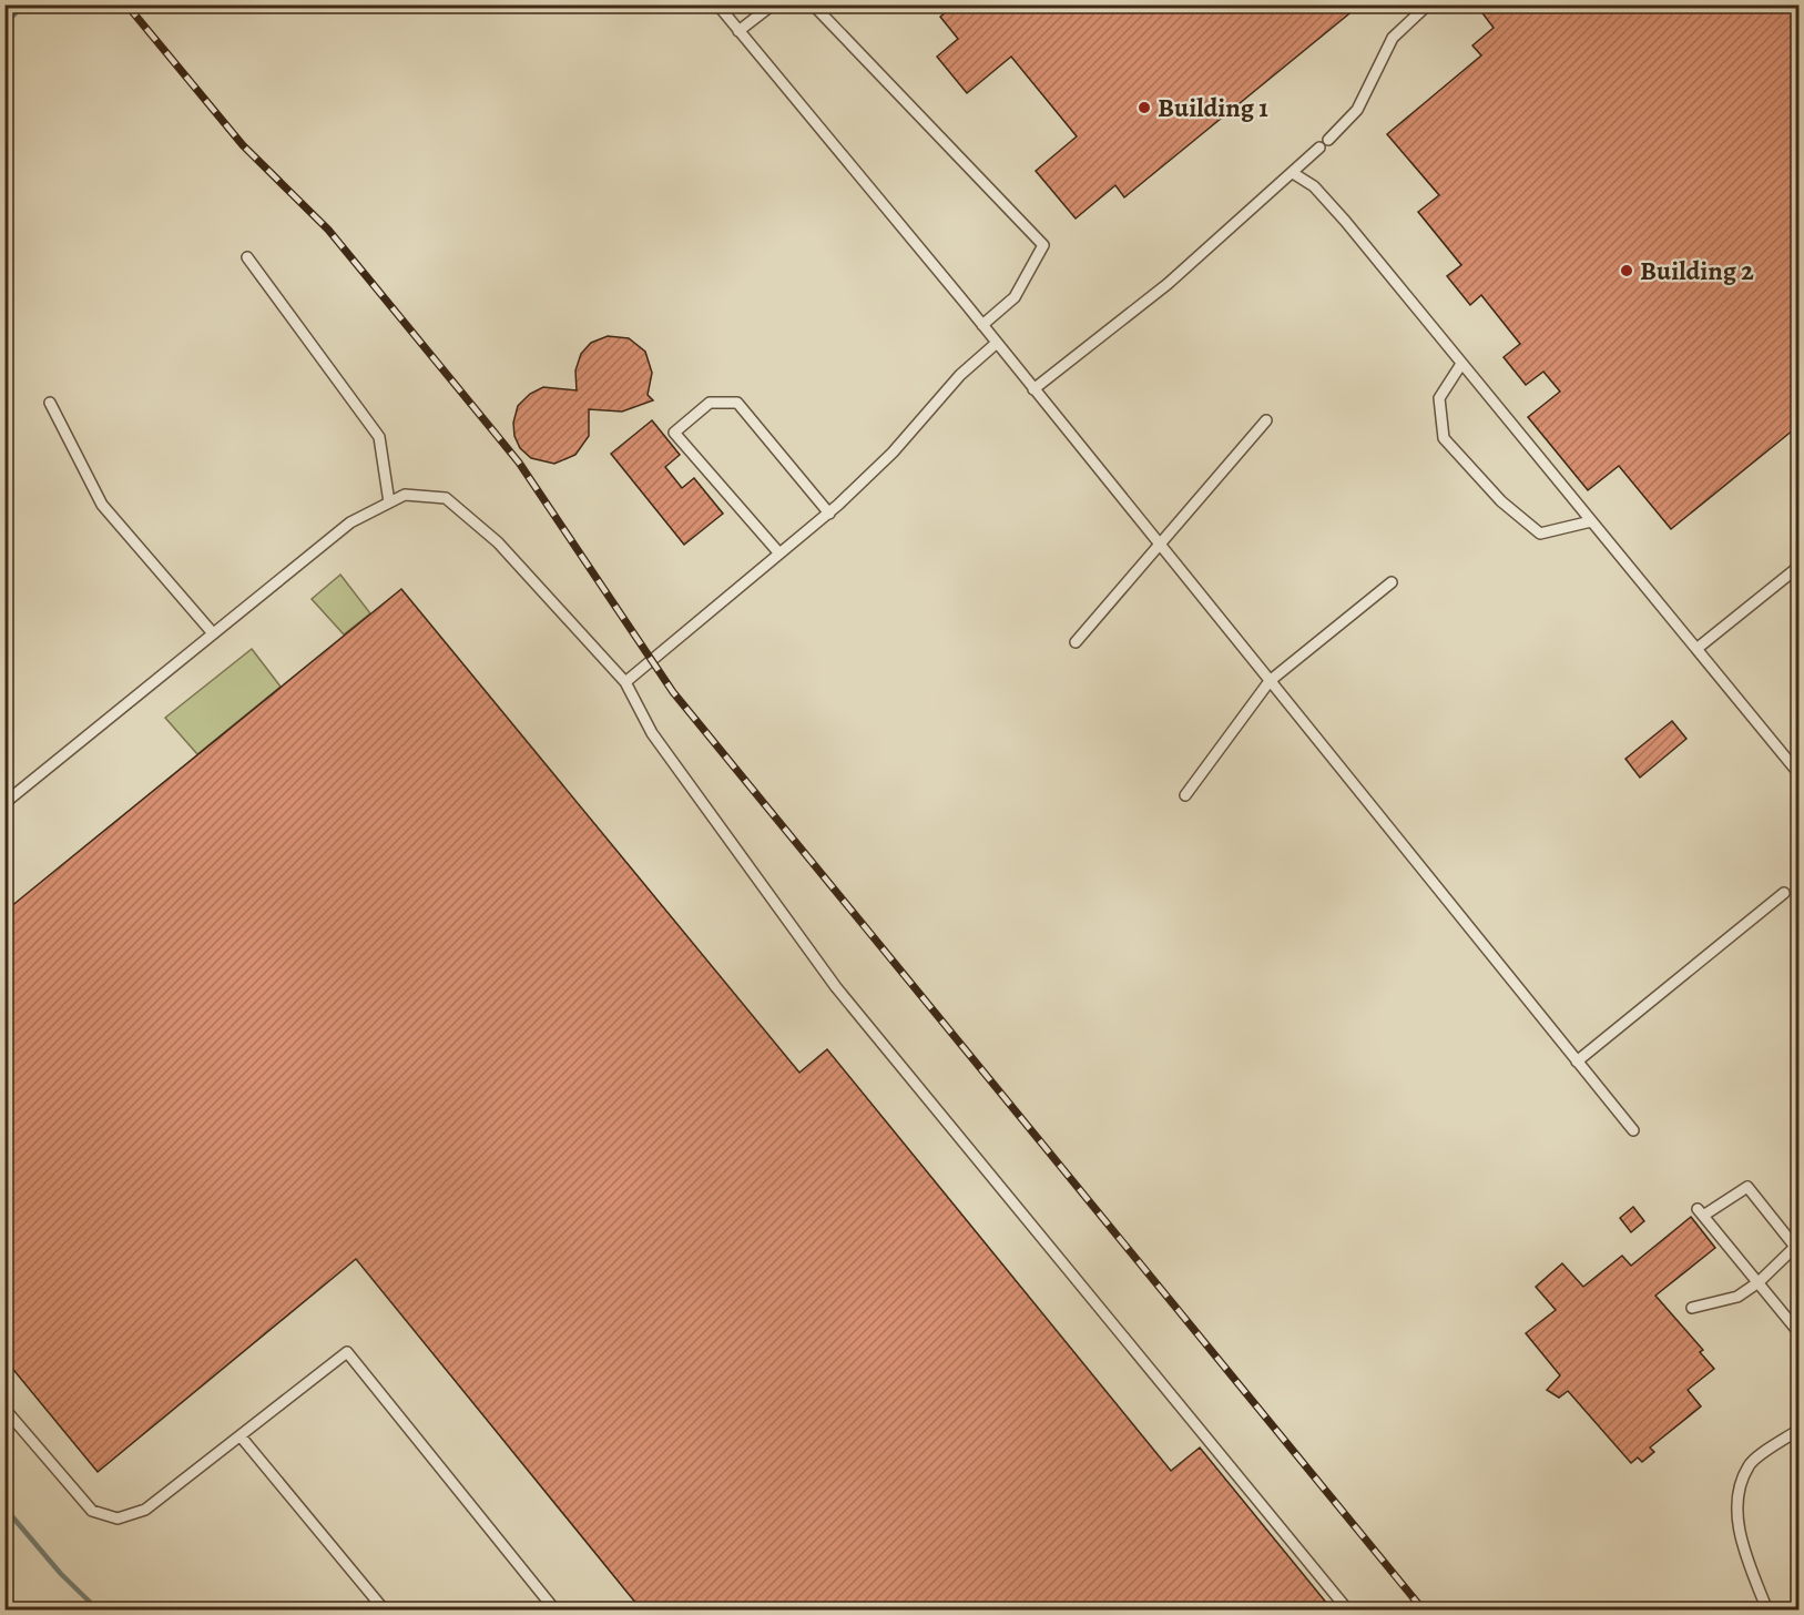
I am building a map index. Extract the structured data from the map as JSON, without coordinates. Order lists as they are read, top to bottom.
{
  "places": ["Building 1", "Building 2"]
}
